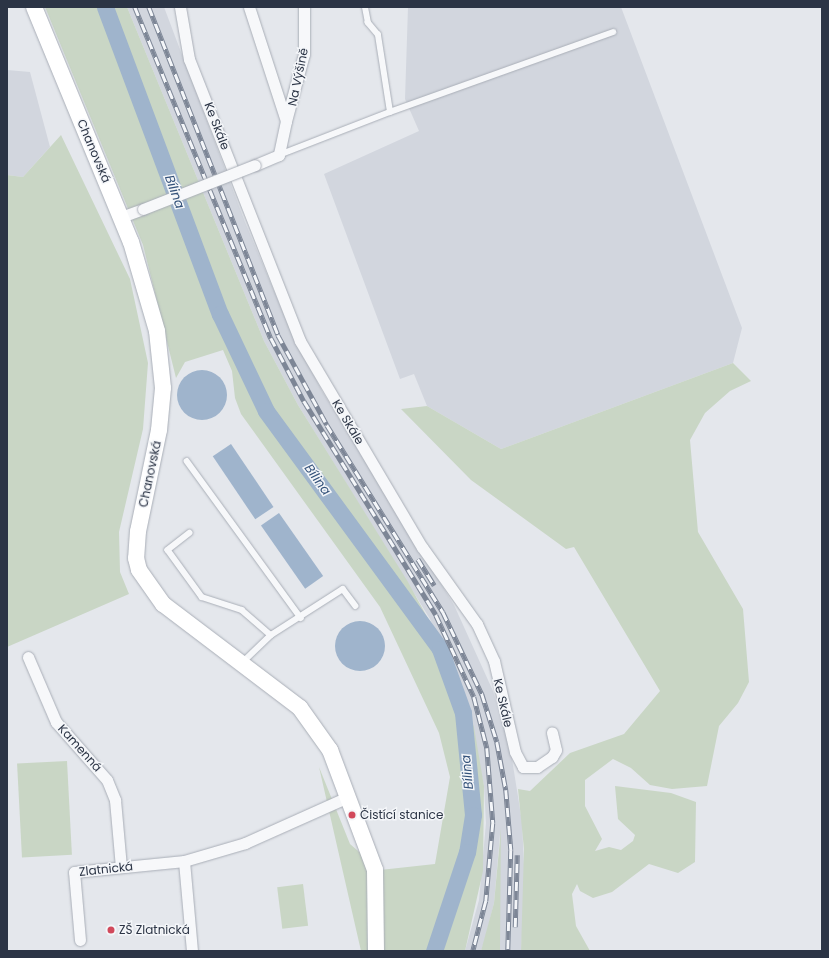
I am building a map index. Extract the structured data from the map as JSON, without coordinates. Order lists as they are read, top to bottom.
{
  "streets": {
    "street": [
      "Na Výšině",
      "Ke Skále",
      "Chanovská",
      "Kamenná",
      "Zlatnická"
    ]
  },
  "crossings": [
    ["Chanovská", "Zlatnická"],
    ["Kamenná", "Zlatnická"]
  ],
  "water": ["Bílina"],
  "places": ["Čistící stanice", "ZŠ Zlatnická"]
}
